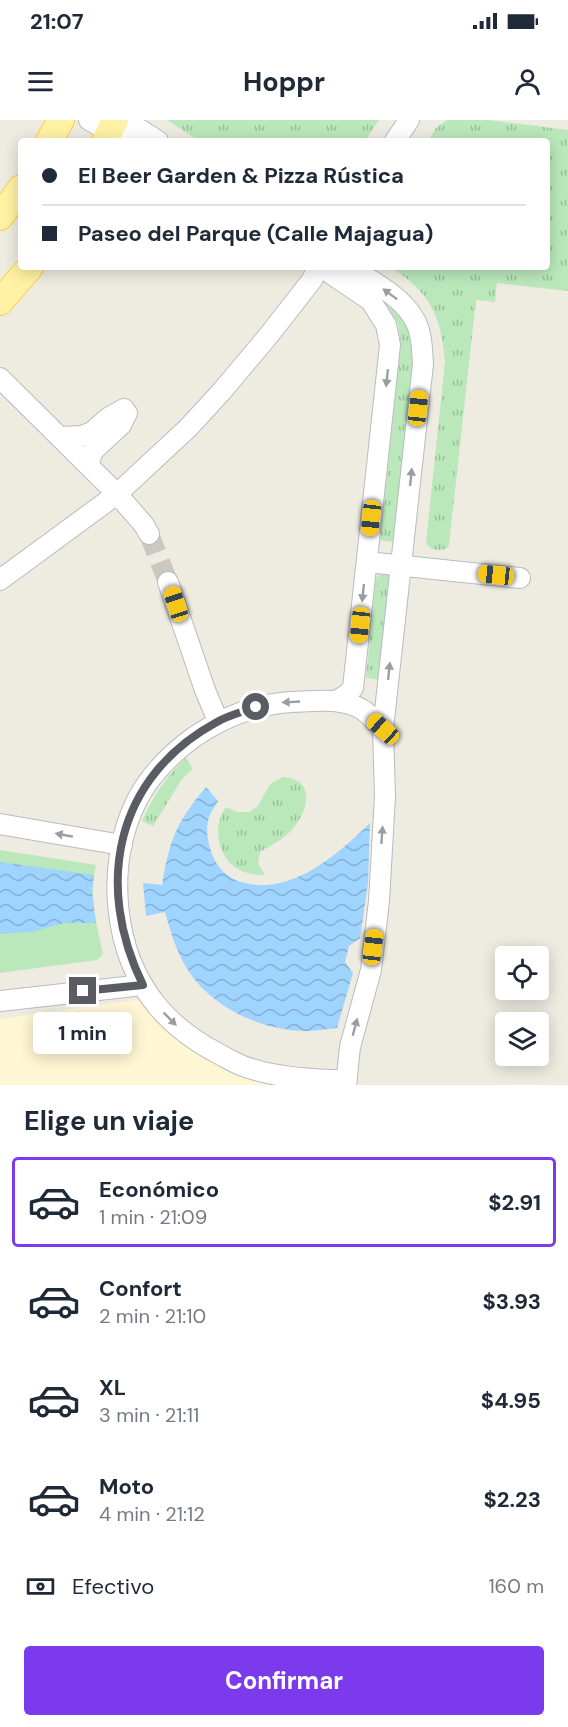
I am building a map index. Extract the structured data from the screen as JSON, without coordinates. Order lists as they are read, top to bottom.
{
  "page": {
    "status": "21:07",
    "header": "Hoppr",
    "banner": ["El Beer Garden & Pizza Rústica", "Paseo del Parque (Calle Majagua)"],
    "bubble": "1 min",
    "heading": "Elige un viaje",
    "list": [
      {
        "name": "Económico",
        "note": "1 min · 21:09",
        "value": "$2.91"
      },
      {
        "name": "Confort",
        "note": "2 min · 21:10",
        "value": "$3.93"
      },
      {
        "name": "XL",
        "note": "3 min · 21:11",
        "value": "$4.95"
      },
      {
        "name": "Moto",
        "note": "4 min · 21:12",
        "value": "$2.23"
      }
    ],
    "pay": ["Efectivo", "160 m"],
    "buttons": "Confirmar"
  }
}
